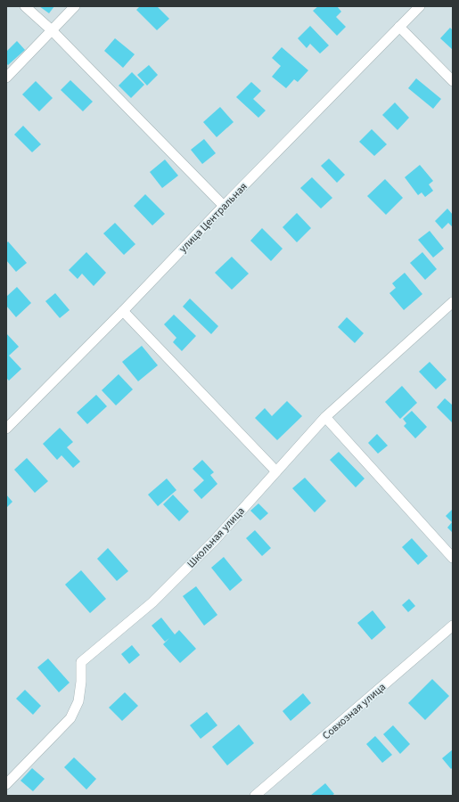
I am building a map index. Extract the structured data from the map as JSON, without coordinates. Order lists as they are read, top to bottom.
{
  "streets": {
    "street": ["улица Центральная", "Школьная улица", "Совхозная улица"]
  }
}
